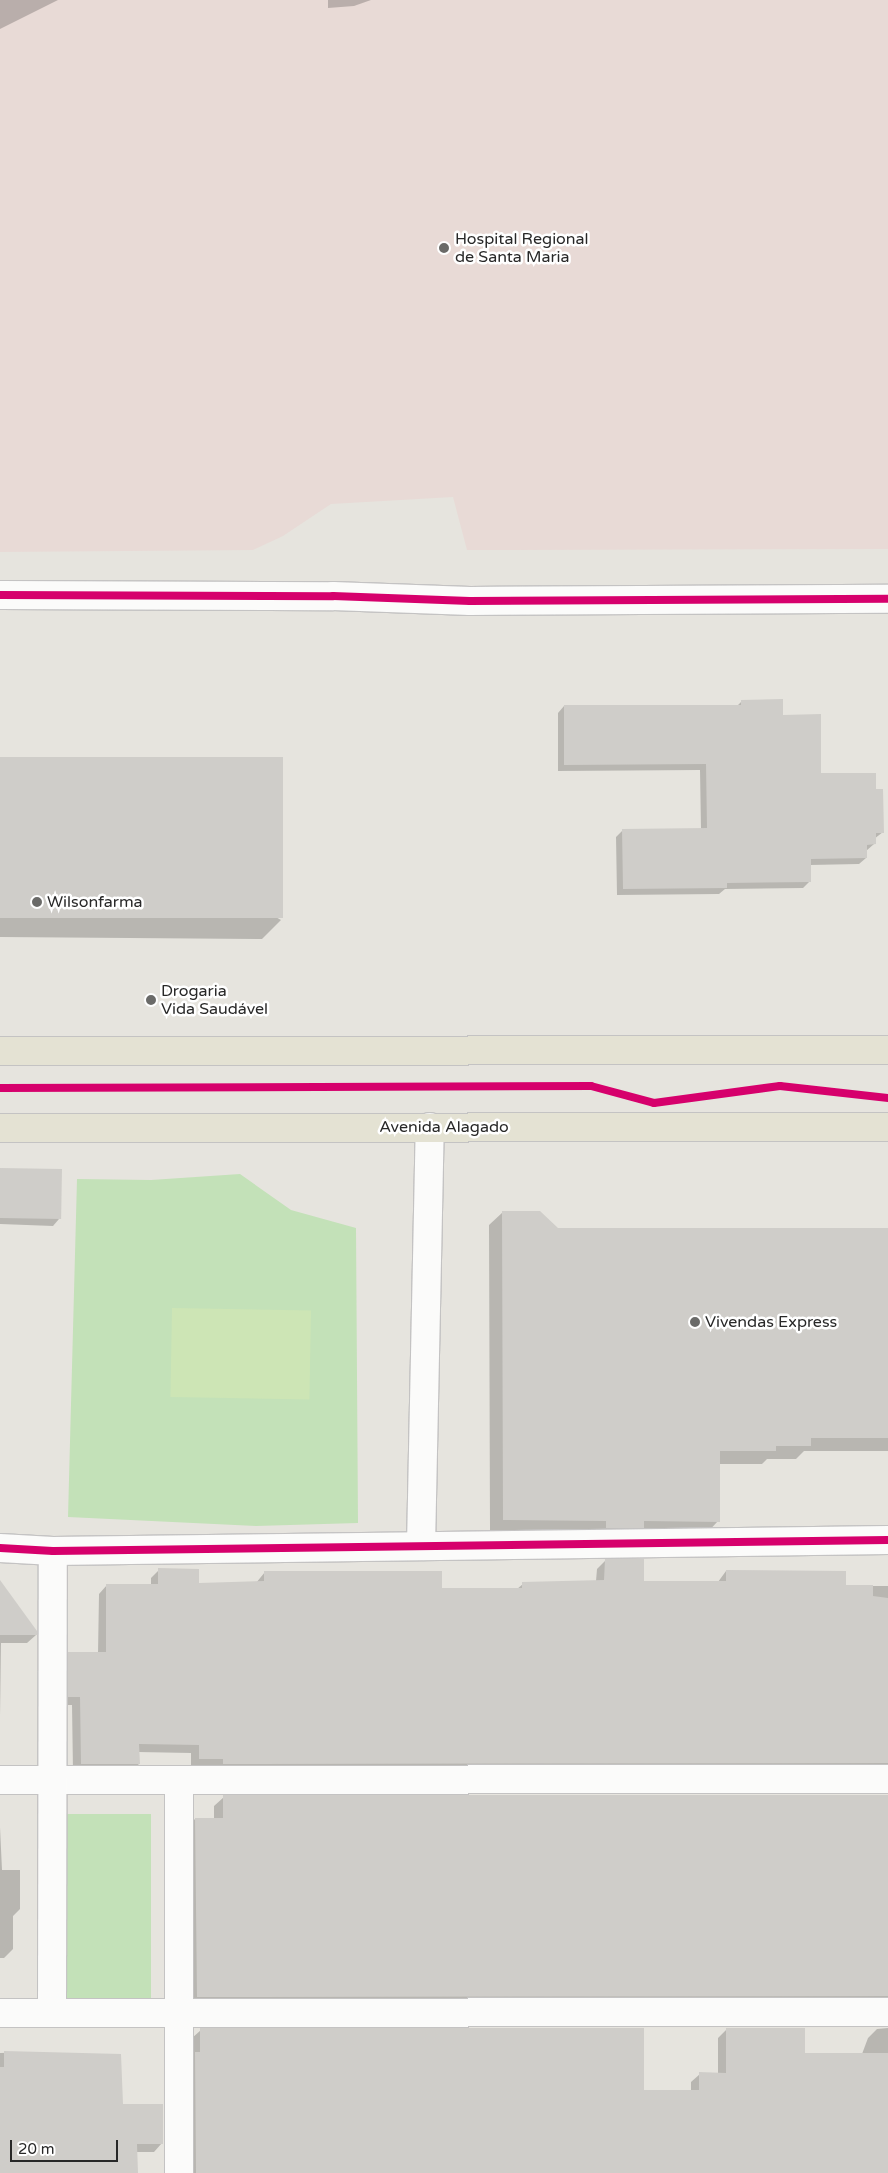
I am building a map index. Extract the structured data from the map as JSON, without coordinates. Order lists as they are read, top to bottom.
{
  "streets": {
    "main road": ["Avenida Alagado"]
  },
  "places": [
    "Hospital Regional de Santa Maria",
    "Wilsonfarma",
    "Drogaria Vida Saudável",
    "Vivendas Express"
  ],
  "scale_bar": "20 m"
}
